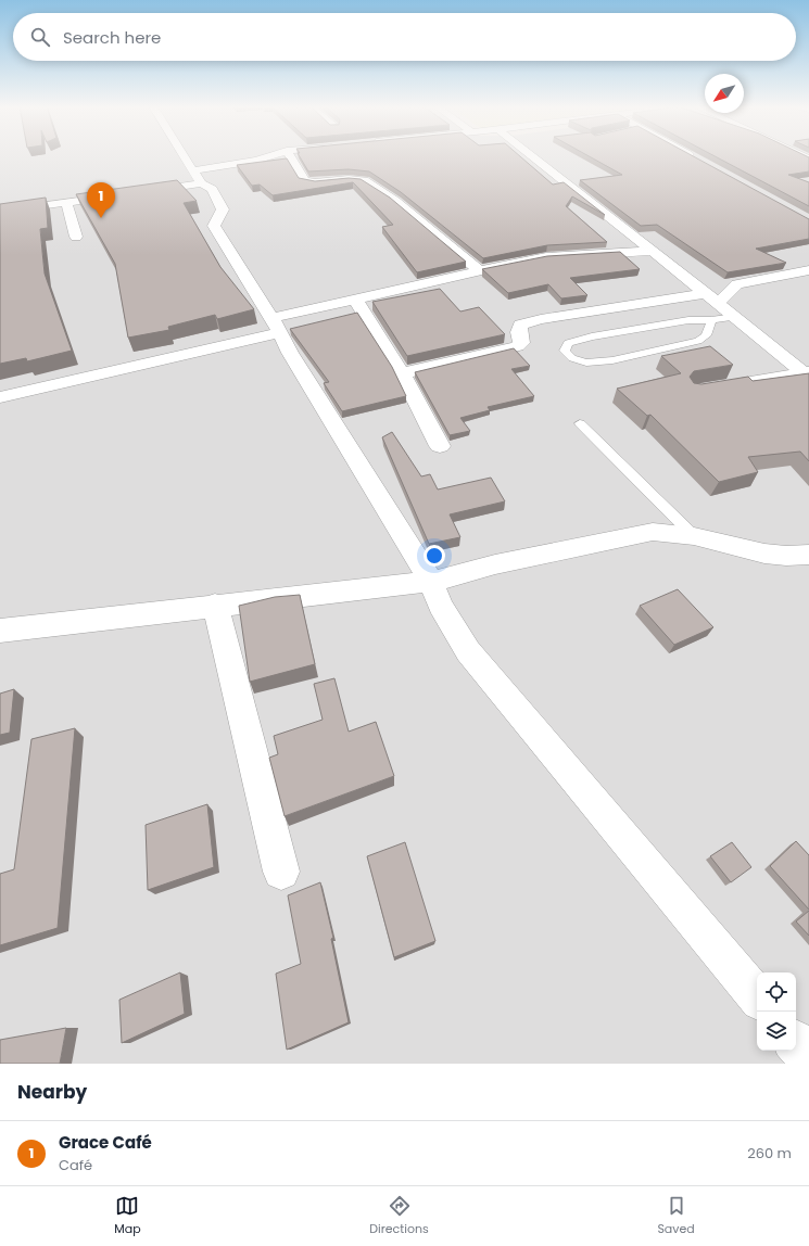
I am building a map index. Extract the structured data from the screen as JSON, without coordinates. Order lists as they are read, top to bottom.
{
  "north": "bottom left",
  "page": {
    "search": "Search here",
    "pins": "1",
    "heading": "Nearby",
    "list": [
      {
        "mark": "1",
        "name": "Grace Café",
        "note": "Café",
        "value": "260 m"
      }
    ],
    "nav": ["Map", "Directions", "Saved"]
  }
}
